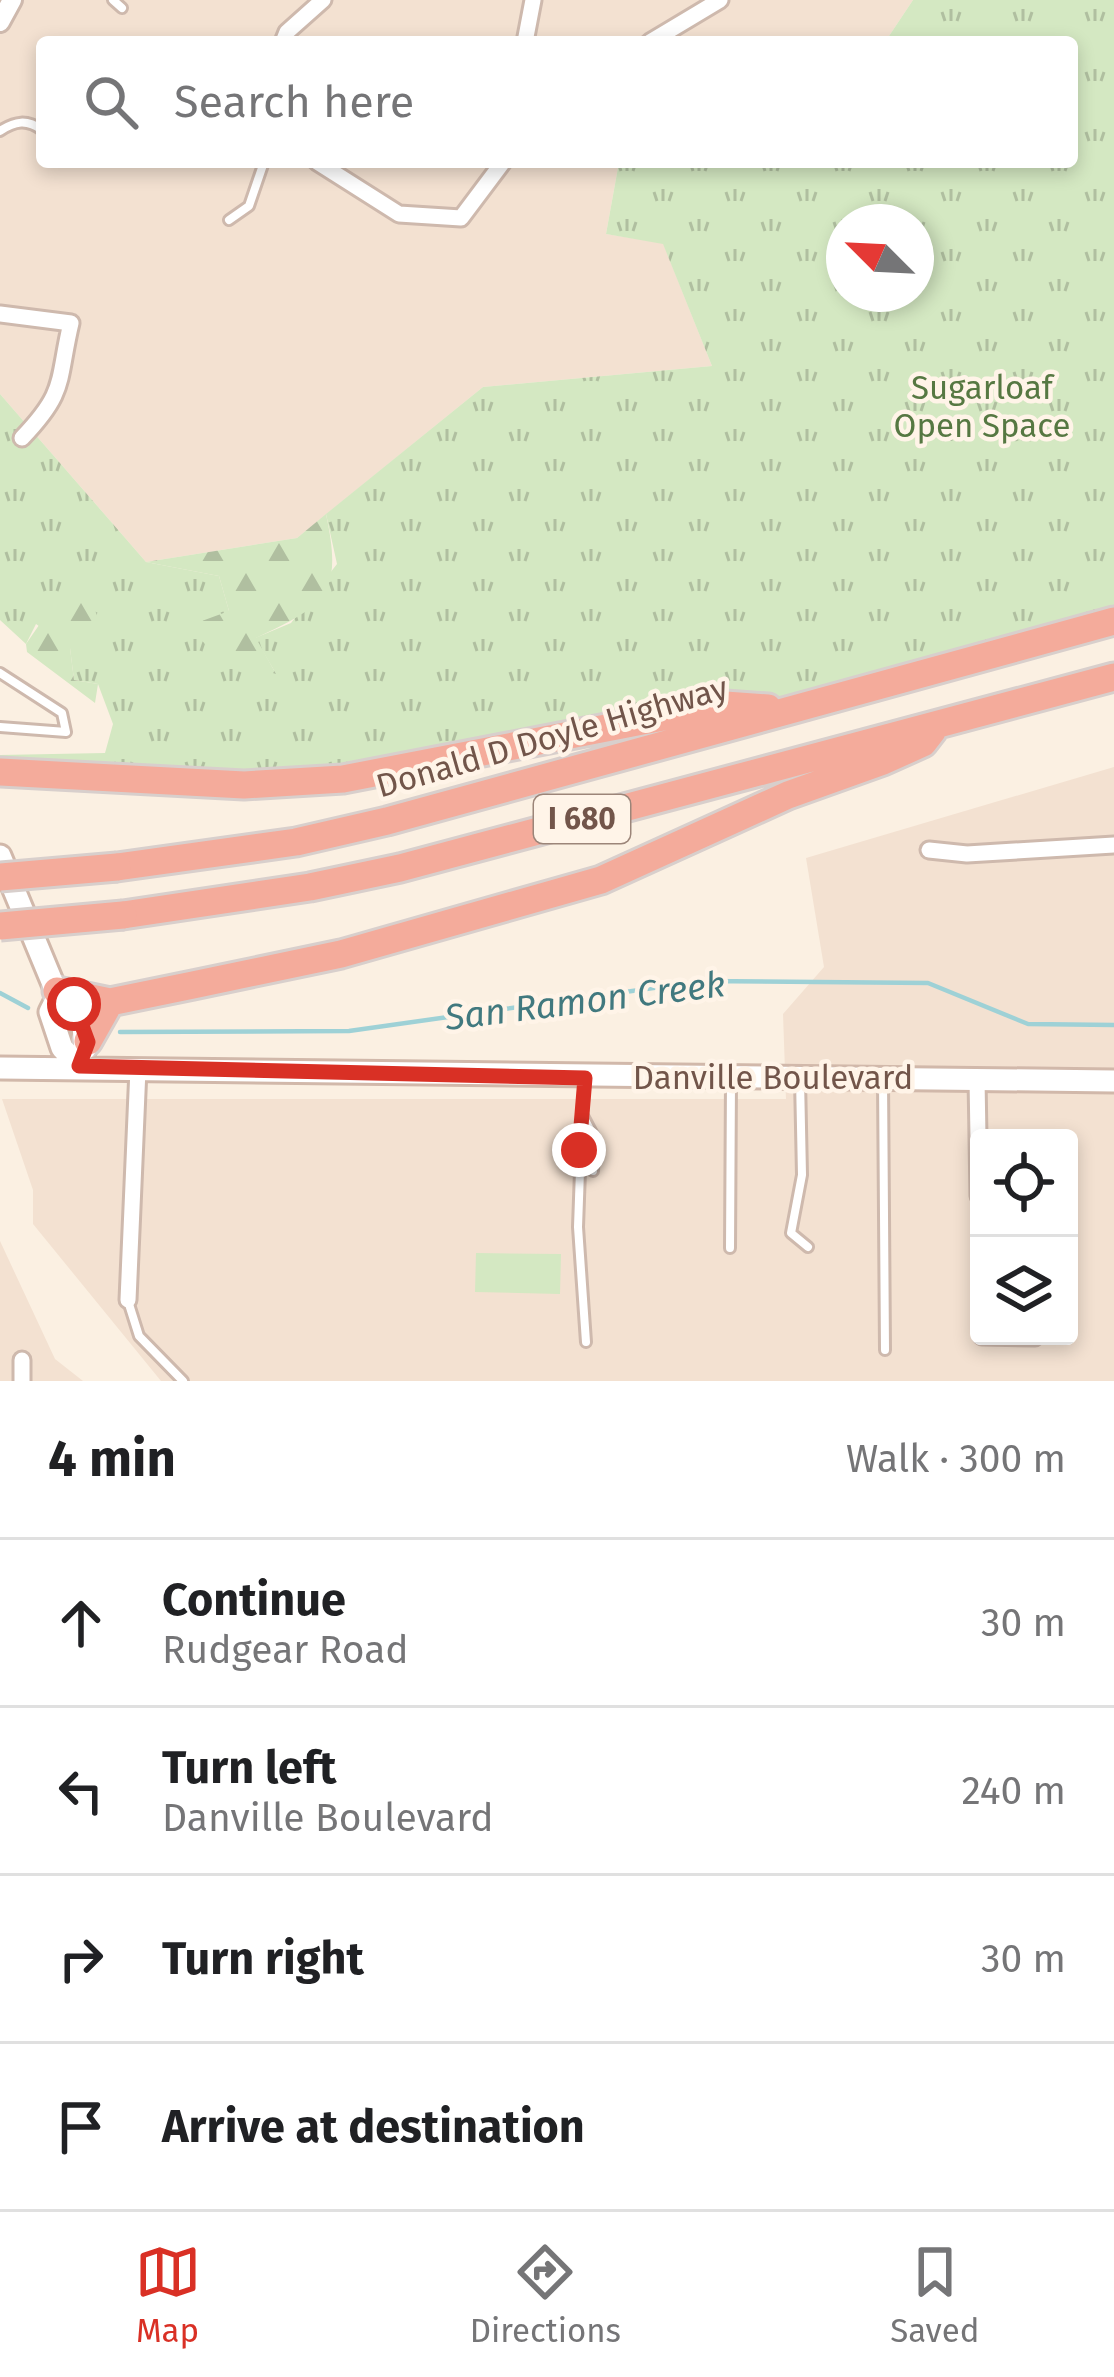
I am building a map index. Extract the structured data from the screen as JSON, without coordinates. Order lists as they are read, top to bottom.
{
  "streets": {
    "highway": ["Donald D Doyle Highway", "I 680"],
    "main road": ["Danville Boulevard"]
  },
  "water": ["San Ramon Creek"],
  "parks": ["Sugarloaf Open Space"],
  "north": "top left",
  "page": {
    "search": "Search here",
    "heading": ["4 min", "Walk · 300 m"],
    "list": [
      ["Continue", "Rudgear Road", "30 m"],
      ["Turn left", "Danville Boulevard", "240 m"],
      ["Turn right", "30 m"],
      "Arrive at destination"
    ],
    "nav": ["Map", "Directions", "Saved"]
  }
}
